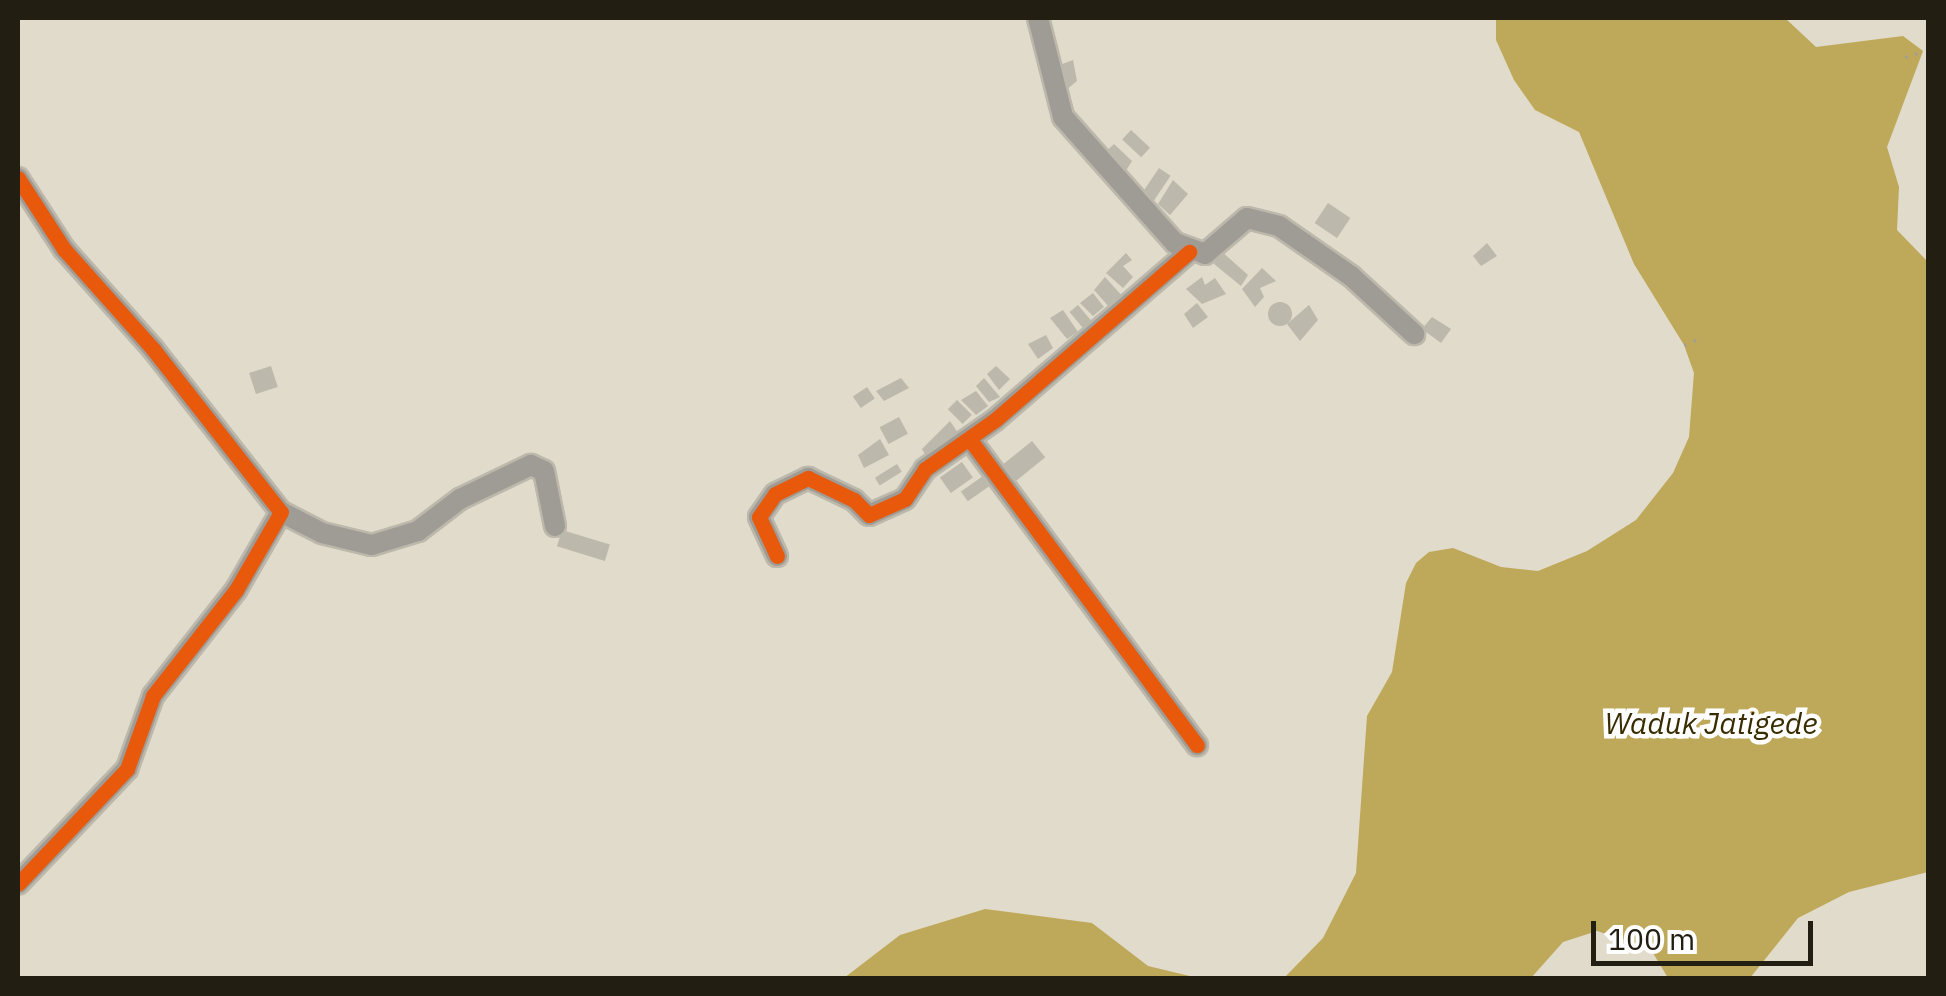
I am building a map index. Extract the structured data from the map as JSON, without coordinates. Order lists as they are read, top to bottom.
{
  "water": ["Waduk Jatigede"],
  "scale_bar": "100 m"
}
